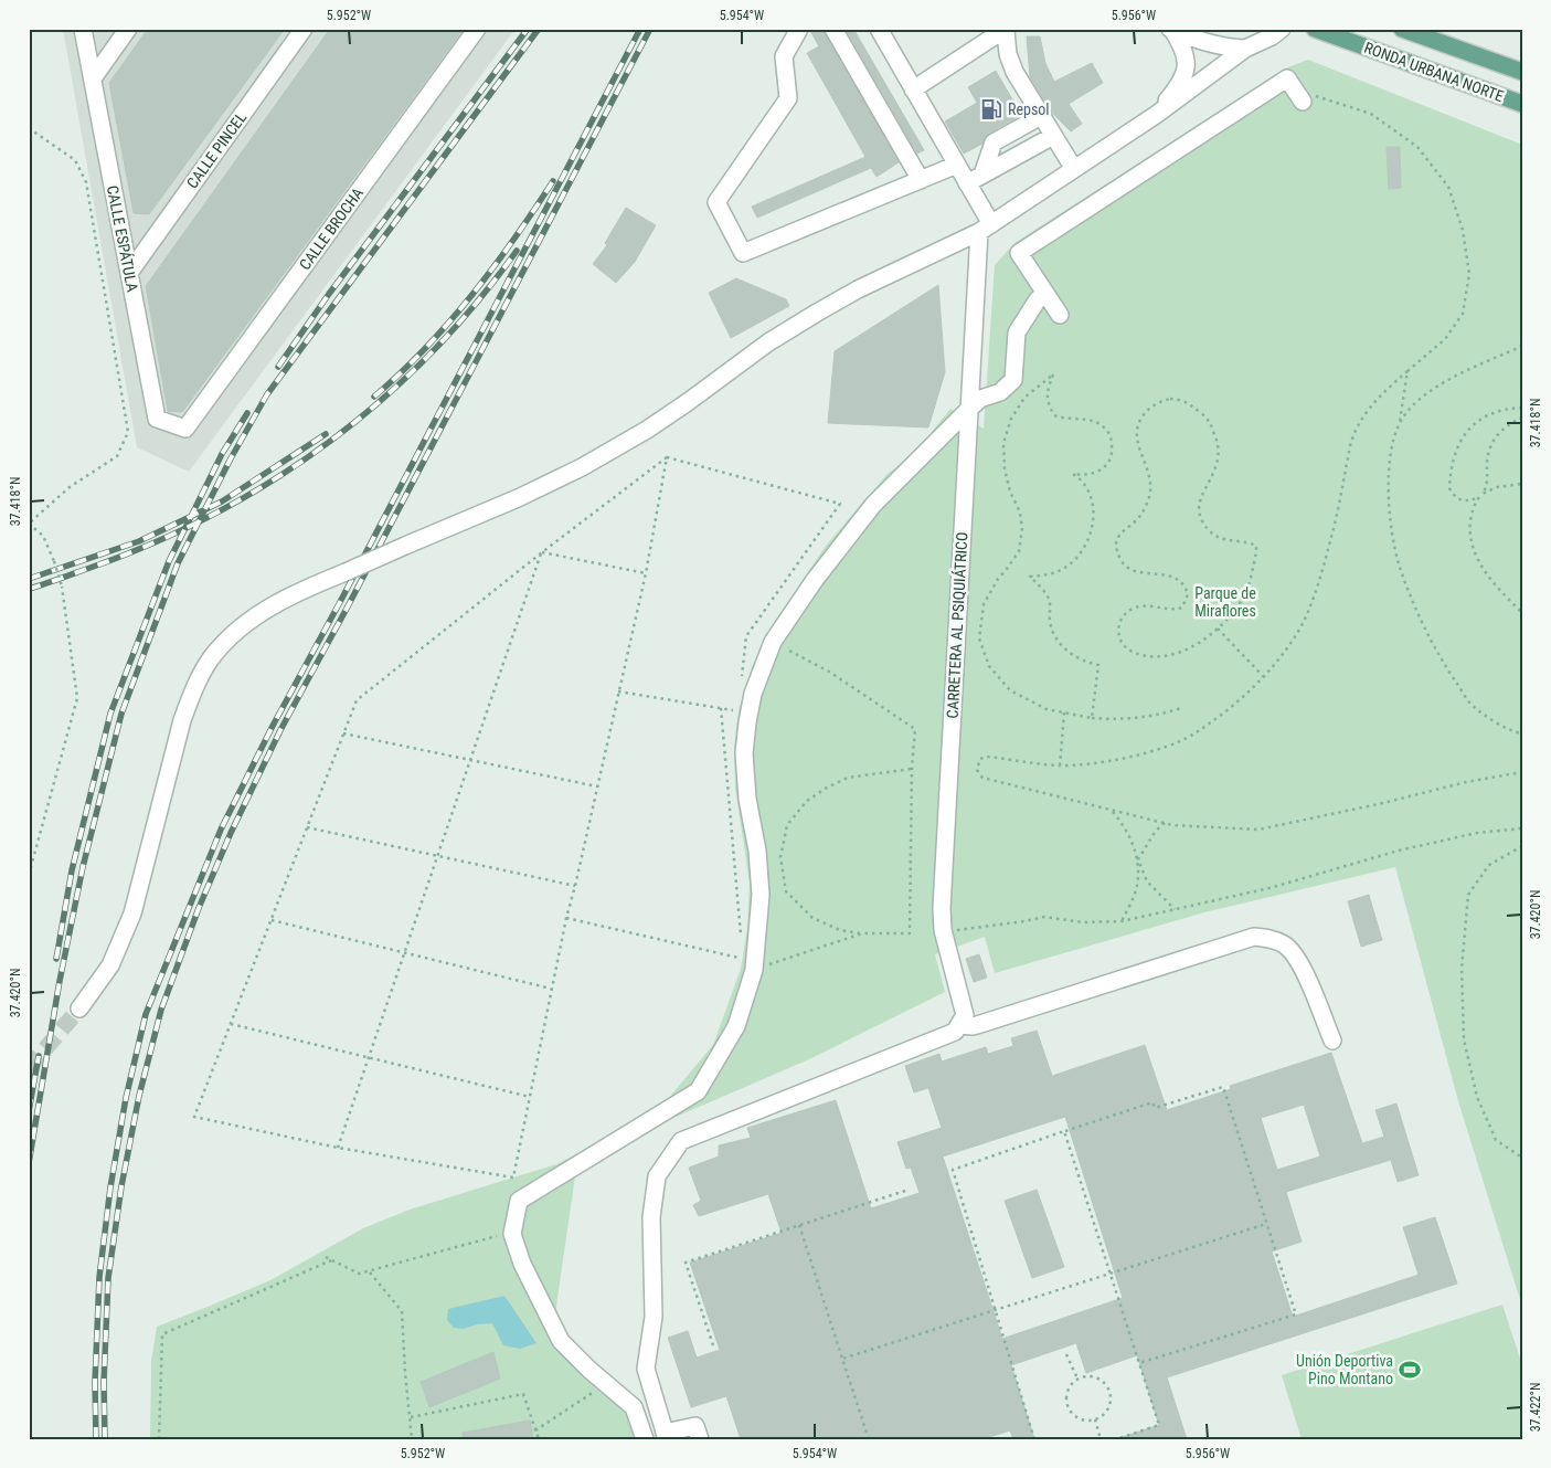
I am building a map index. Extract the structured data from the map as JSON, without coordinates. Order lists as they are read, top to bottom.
{
  "streets": {
    "main road": ["RONDA URBANA NORTE"],
    "street": [
      "CALLE PINCEL",
      "CALLE BROCHA",
      "CALLE ESPÁTULA",
      "CARRETERA AL PSIQUIÁTRICO"
    ]
  },
  "crossings": [
    ["CALLE PINCEL", "CALLE ESPÁTULA"],
    ["CALLE BROCHA", "CALLE ESPÁTULA"]
  ],
  "parks": ["Parque de Miraflores"],
  "places": {
    "fuel station": ["Repsol"],
    "sports": ["Unión Deportiva Pino Montano"]
  },
  "coordinates": [
    "5.952°W",
    "5.954°W",
    "5.956°W",
    "37.418°N",
    "37.420°N",
    "37.422°N"
  ]
}
